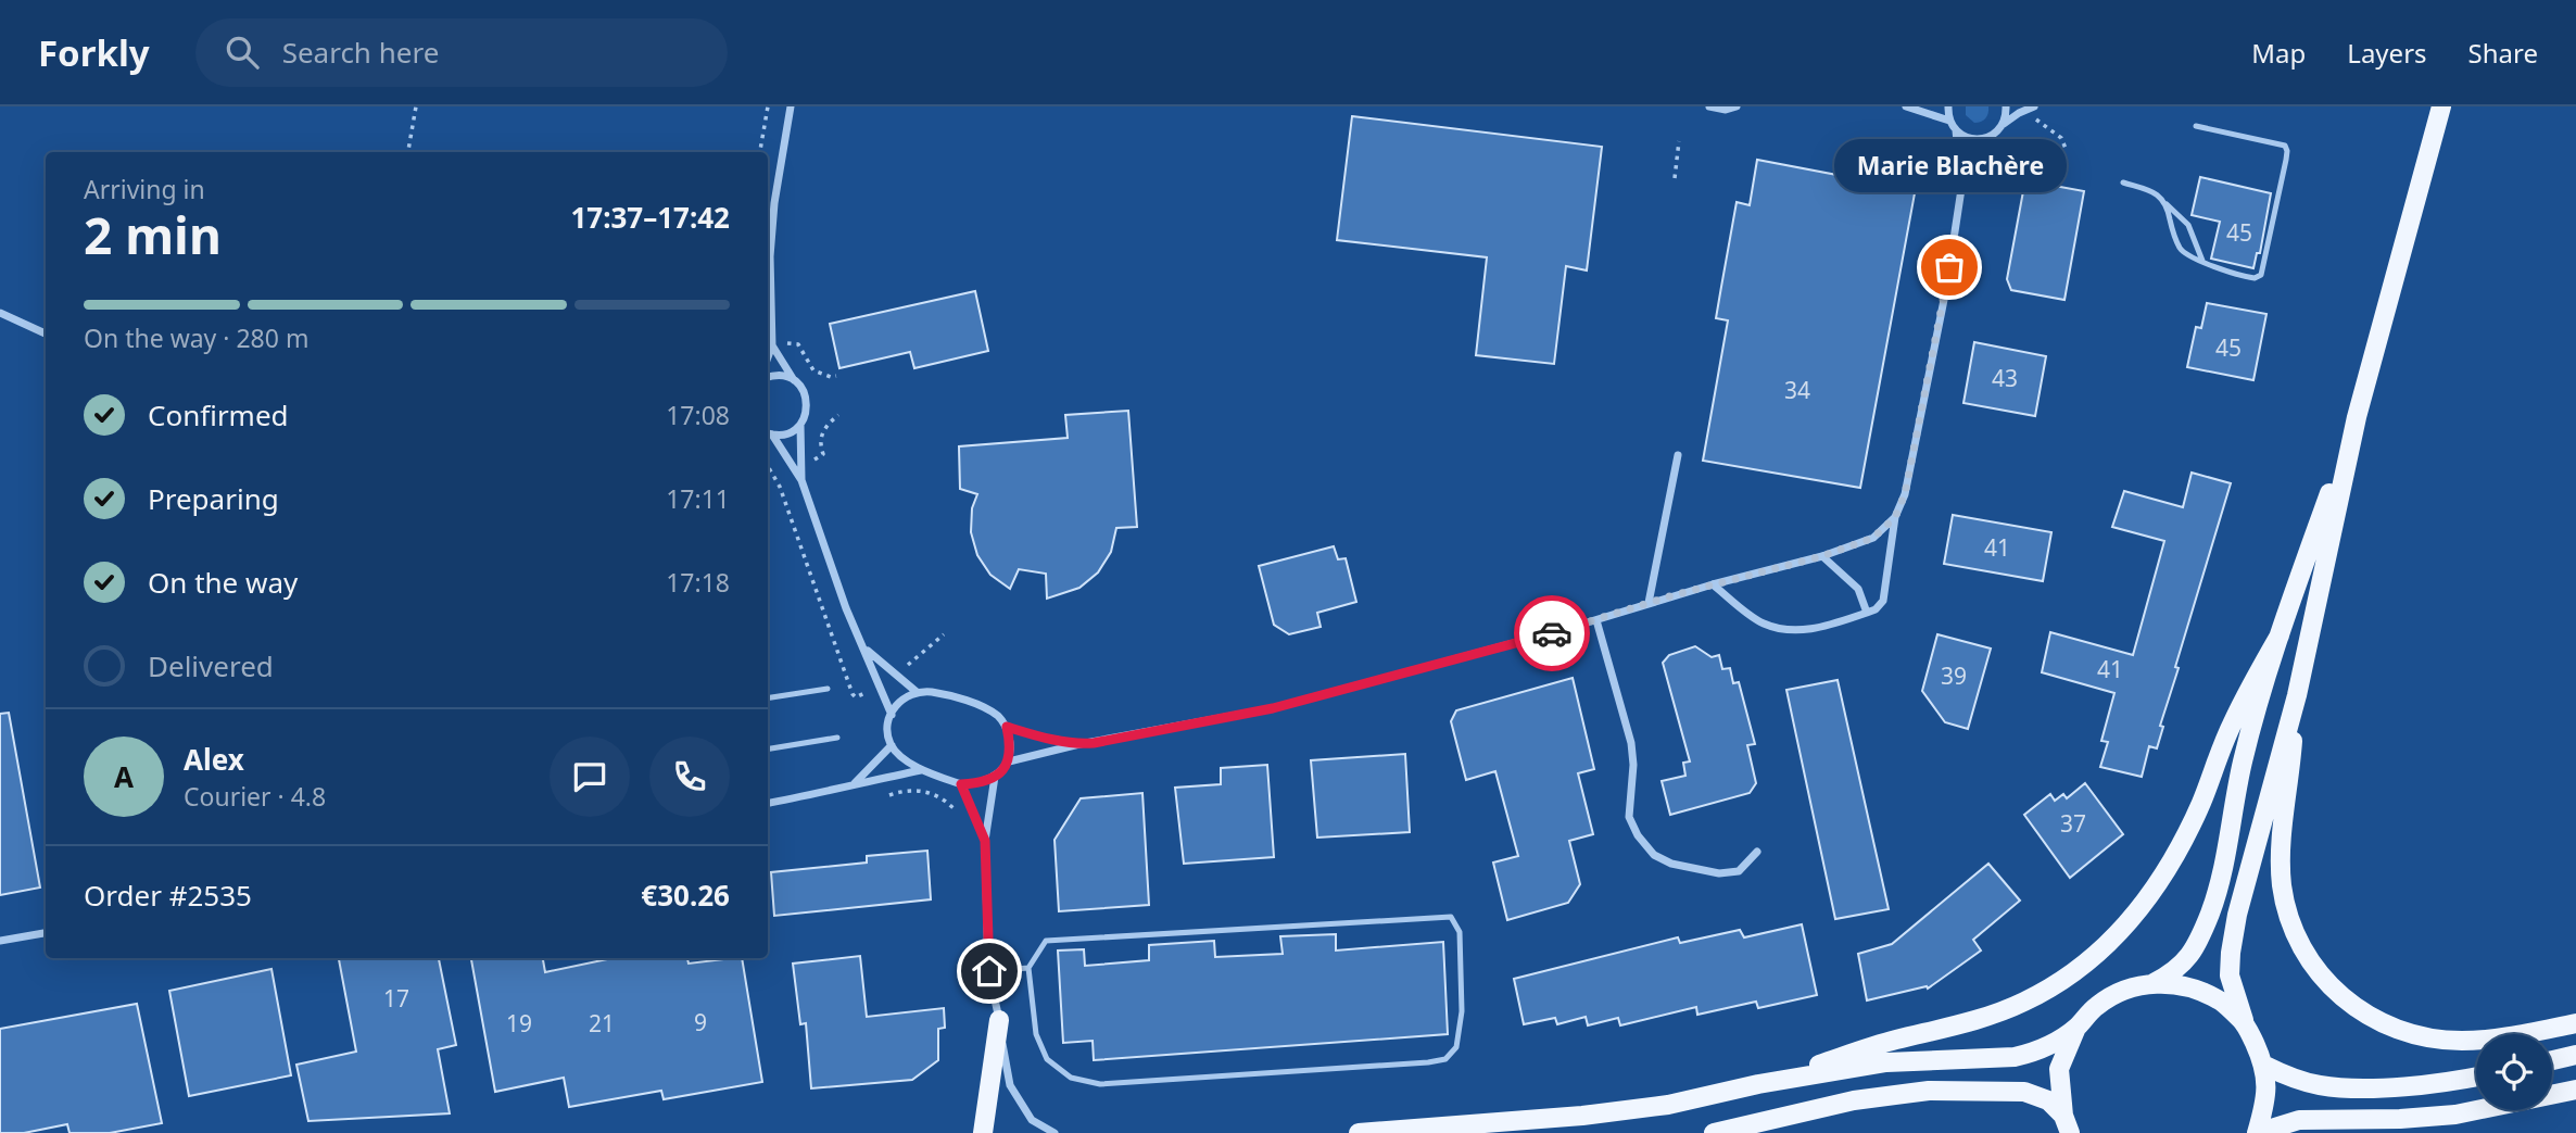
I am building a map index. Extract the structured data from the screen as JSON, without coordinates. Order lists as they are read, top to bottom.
{
  "places": ["Marie Blachère"],
  "house_numbers": [
    "45",
    "45",
    "43",
    "34",
    "41",
    "41",
    "39",
    "37",
    "17",
    "9",
    "19",
    "21"
  ],
  "page": {
    "header": "Forkly",
    "search": "Search here",
    "nav": ["Map", "Layers", "Share"],
    "bubble": "Marie Blachère",
    "heading": ["2 min", "Arriving in", "17:37–17:42"],
    "panel": [
      "Alex",
      "Courier · 4.8",
      "Order #2535",
      "€30.26"
    ],
    "bar": "On the way · 280 m",
    "list": [
      ["Confirmed", "17:08"],
      ["Preparing", "17:11"],
      ["On the way", "17:18"],
      "Delivered"
    ],
    "round": "A"
  }
}
